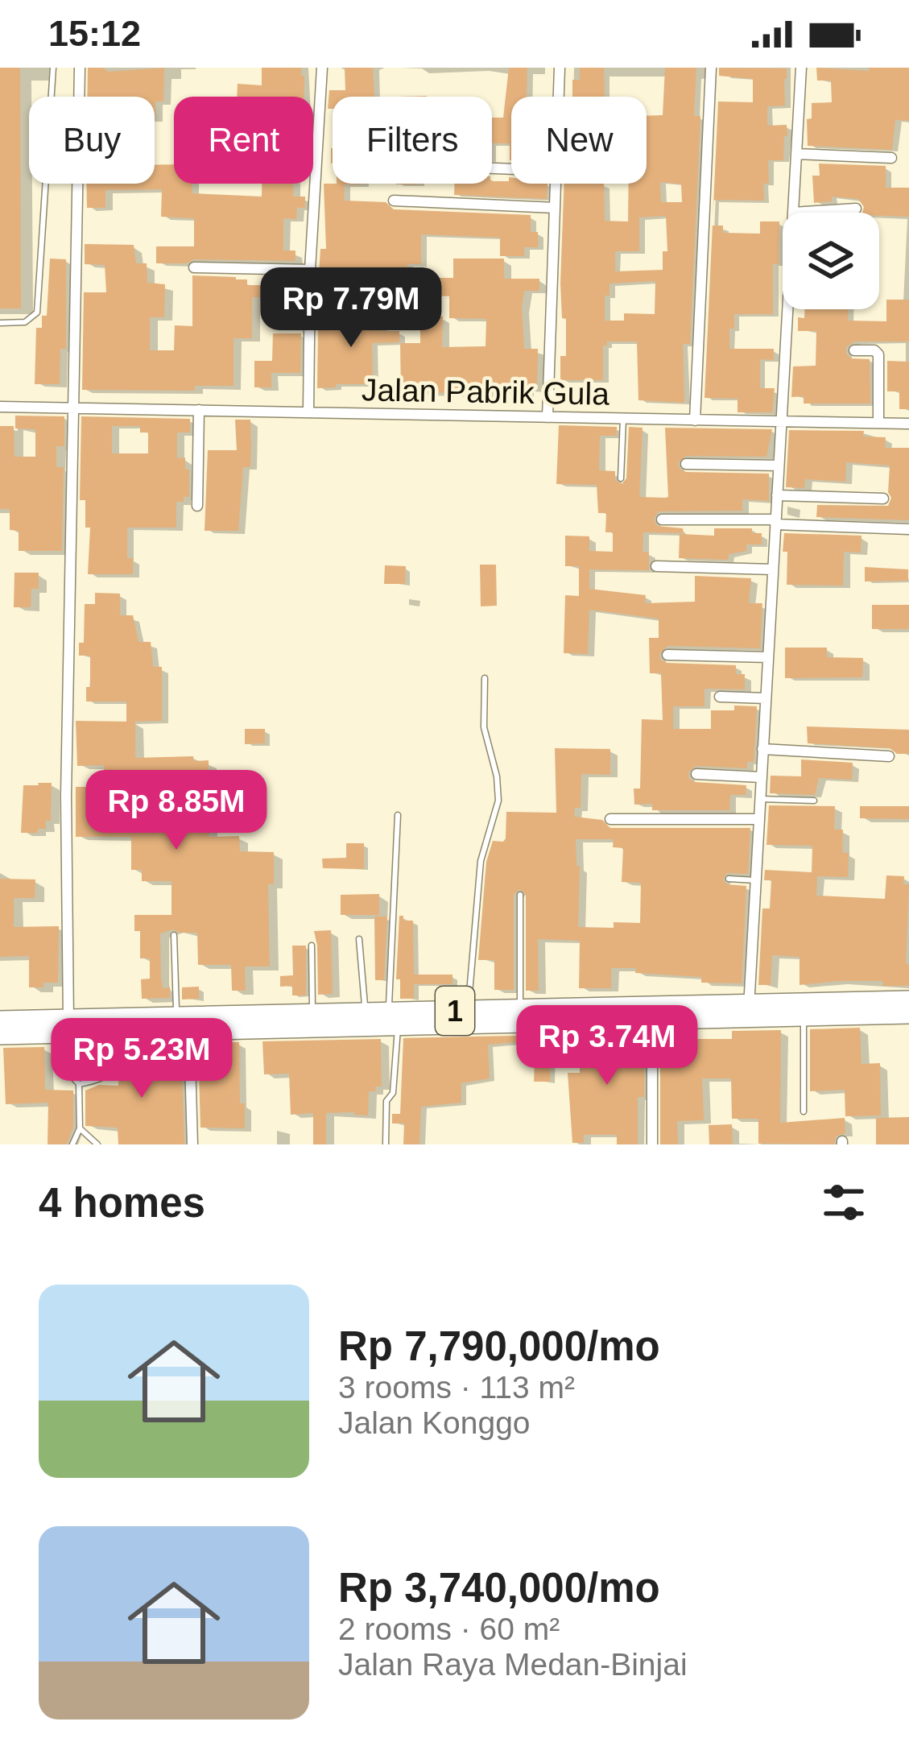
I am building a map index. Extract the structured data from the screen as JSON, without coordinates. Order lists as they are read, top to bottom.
{
  "streets": {
    "highway": ["1"],
    "street": ["Jalan Pabrik Gula"]
  },
  "page": {
    "status": "15:12",
    "chip": [
      "Buy",
      "Rent",
      "Filters",
      "New"
    ],
    "price": [
      "Rp 7.79M",
      "Rp 8.85M",
      "Rp 3.74M",
      "Rp 5.23M"
    ],
    "heading": "4 homes",
    "list": [
      {
        "name": "Rp 7,790,000/mo",
        "note": "3 rooms · 113 m² · Jalan Konggo"
      },
      {
        "name": "Rp 3,740,000/mo",
        "note": "2 rooms · 60 m² · Jalan Raya Medan-Binjai"
      }
    ]
  }
}
